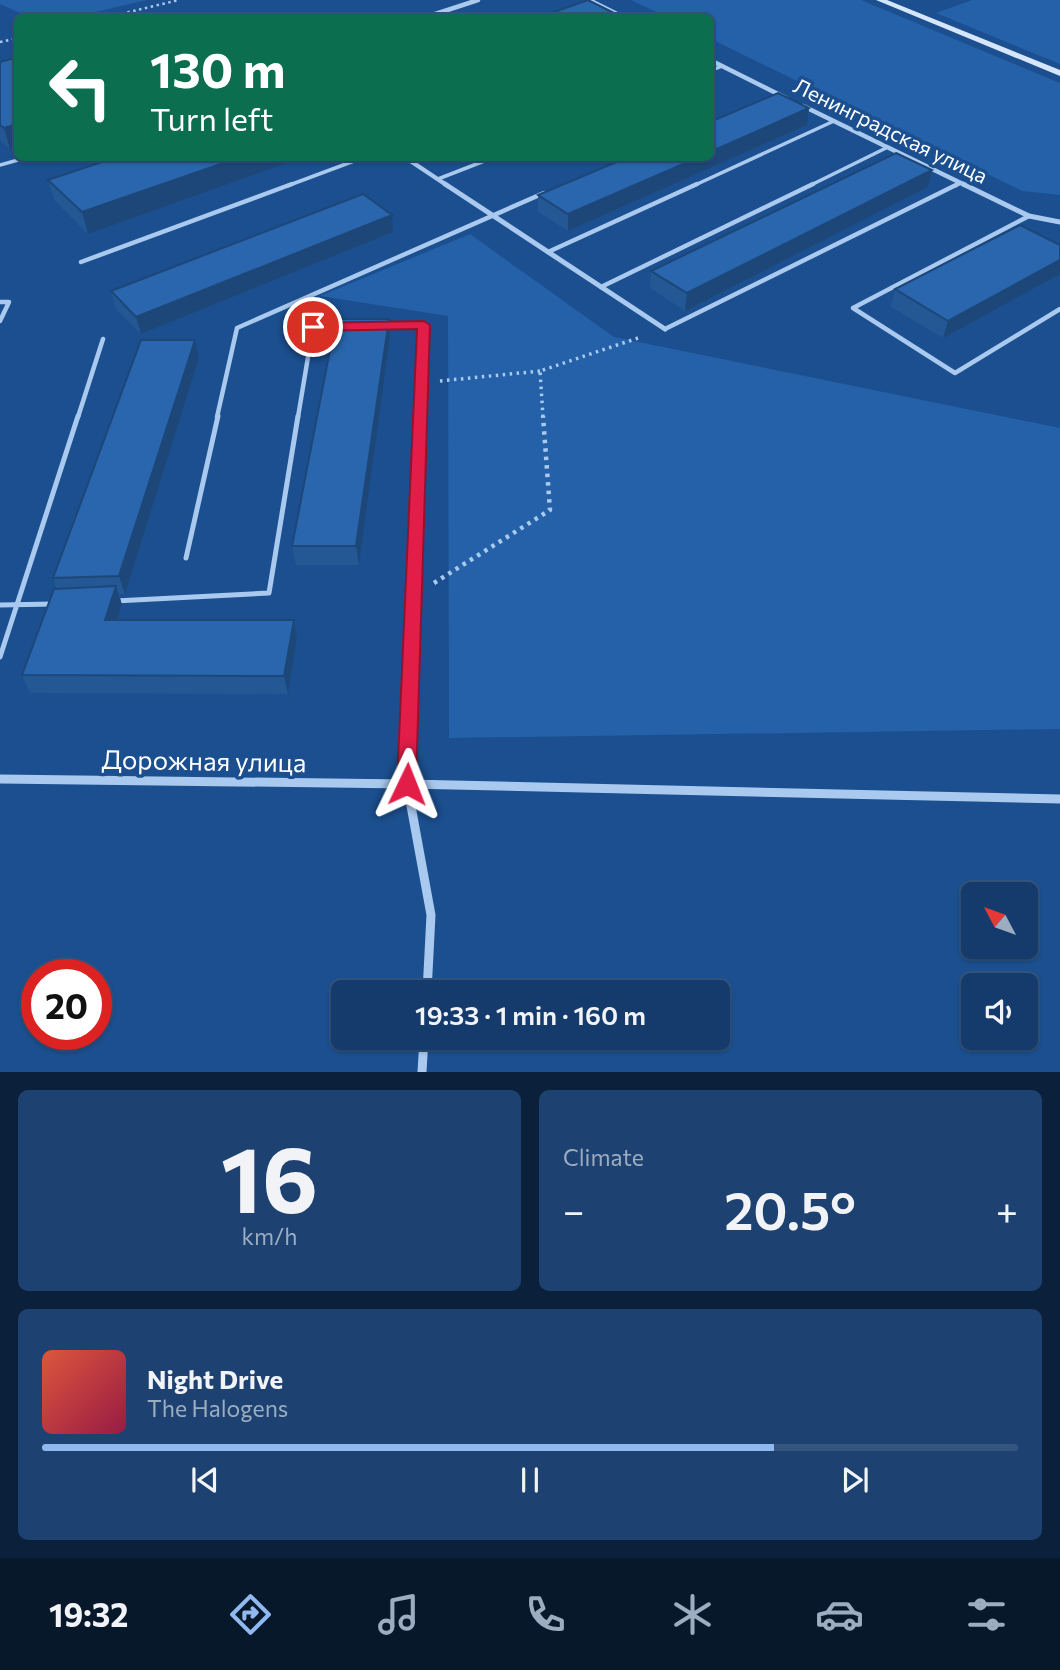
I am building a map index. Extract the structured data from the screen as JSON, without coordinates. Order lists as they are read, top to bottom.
{
  "streets": {
    "street": ["Ленинградская улица", "Дорожная улица"]
  },
  "north": "top left",
  "page": {
    "turn": ["130 m", "Turn left"],
    "limit": "20",
    "trip": "19:33 · 1 min · 160 m",
    "tile": [
      ["16", "km/h"],
      "Climate"
    ],
    "heat": ["−", "20.5°", "+"],
    "song": ["Night Drive", "The Halogens"],
    "tabs": "19:32"
  }
}
